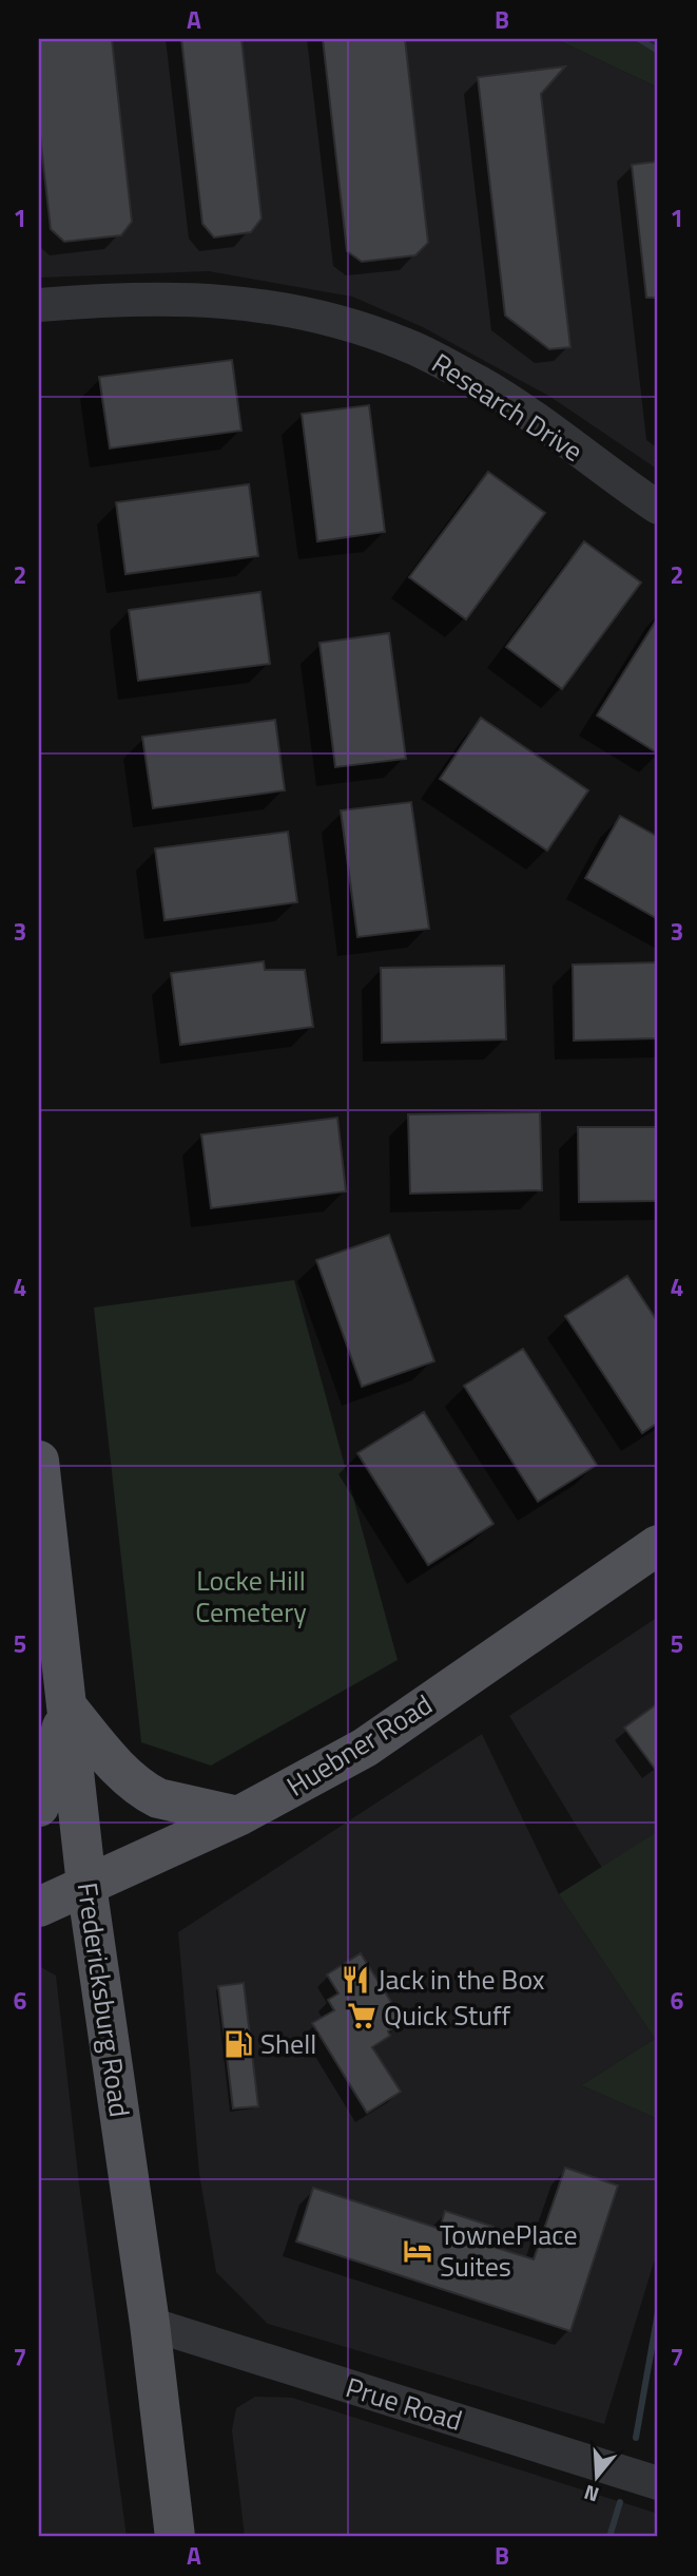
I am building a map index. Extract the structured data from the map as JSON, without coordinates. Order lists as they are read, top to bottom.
{
  "streets": {
    "main road": ["Huebner Road", "Fredericksburg Road"],
    "street": ["Research Drive", "Prue Road"]
  },
  "crossings": [
    ["Huebner Road", "Fredericksburg Road"],
    ["Fredericksburg Road", "Prue Road"]
  ],
  "parks": ["Locke Hill Cemetery"],
  "places": {
    "restaurant": ["Jack in the Box"],
    "supermarket": ["Quick Stuff"],
    "fuel station": ["Shell"],
    "hotel": ["TownePlace Suites"]
  },
  "north": "bottom",
  "grid": {
    "columns": ["A", "B"],
    "rows": [
      "1",
      "2",
      "3",
      "4",
      "5",
      "6",
      "7"
    ]
  }
}
